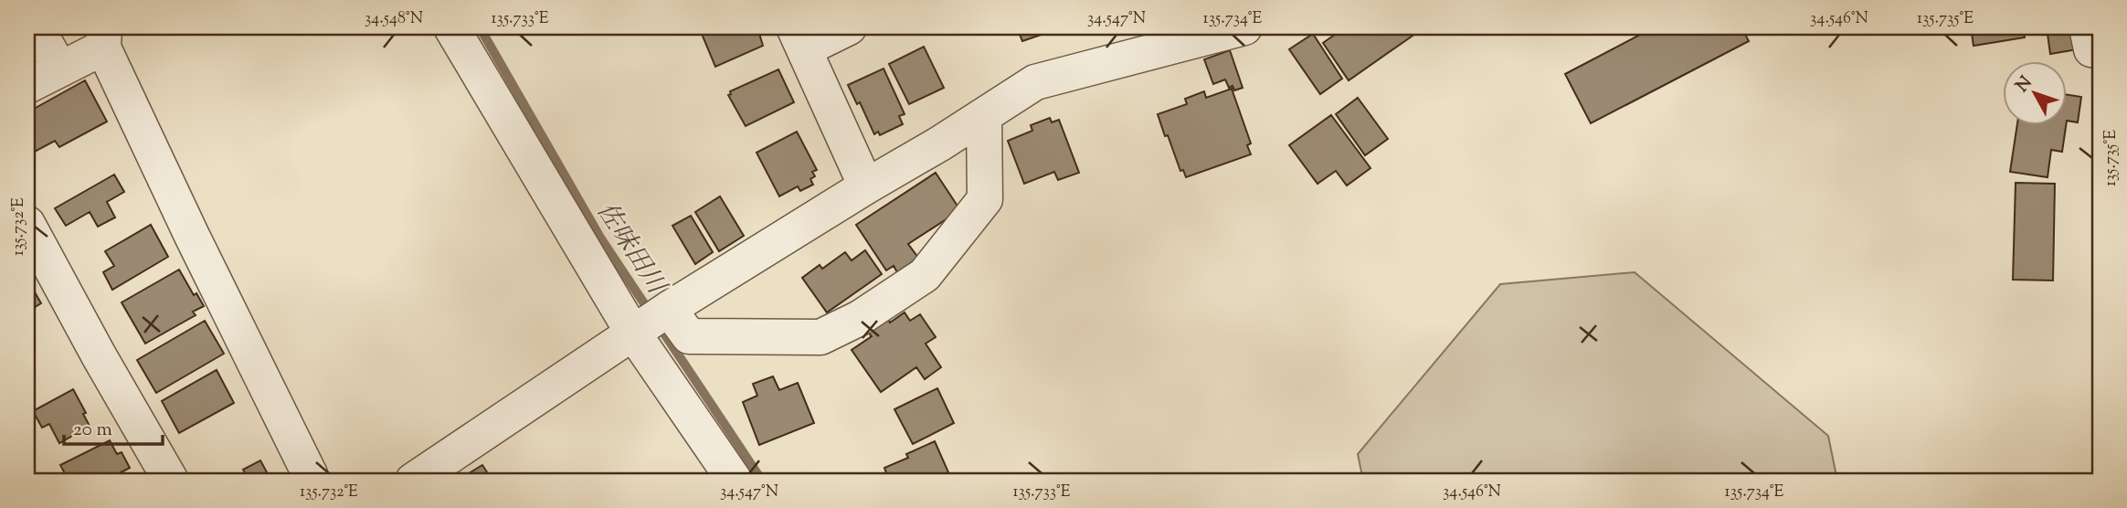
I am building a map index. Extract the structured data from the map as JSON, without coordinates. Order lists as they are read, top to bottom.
{
  "water": ["佐味田川"],
  "scale_bar": "20 m",
  "north": "top left",
  "coordinates": [
    "34.548°N",
    "135.733°E",
    "34.547°N",
    "135.734°E",
    "34.546°N",
    "135.735°E",
    "135.732°E"
  ]
}
